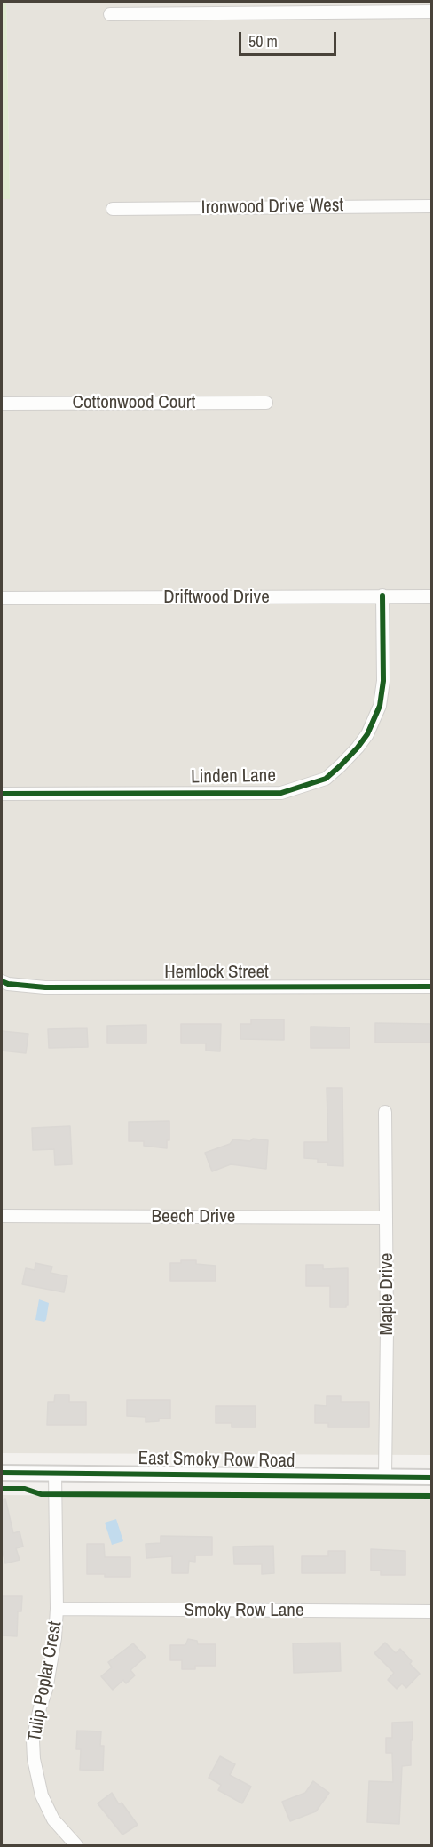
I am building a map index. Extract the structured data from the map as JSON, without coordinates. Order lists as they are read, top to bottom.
{
  "streets": {
    "street": [
      "Ironwood Drive West",
      "Cottonwood Court",
      "Driftwood Drive",
      "Linden Lane",
      "Hemlock Street",
      "Beech Drive",
      "Maple Drive",
      "East Smoky Row Road",
      "Smoky Row Lane",
      "Tulip Poplar Crest"
    ]
  },
  "crossings": [
    ["Driftwood Drive", "Linden Lane"],
    ["Beech Drive", "Maple Drive"],
    ["Maple Drive", "East Smoky Row Road"],
    ["East Smoky Row Road", "Tulip Poplar Crest"],
    ["Smoky Row Lane", "Tulip Poplar Crest"]
  ],
  "scale_bar": "50 m"
}
